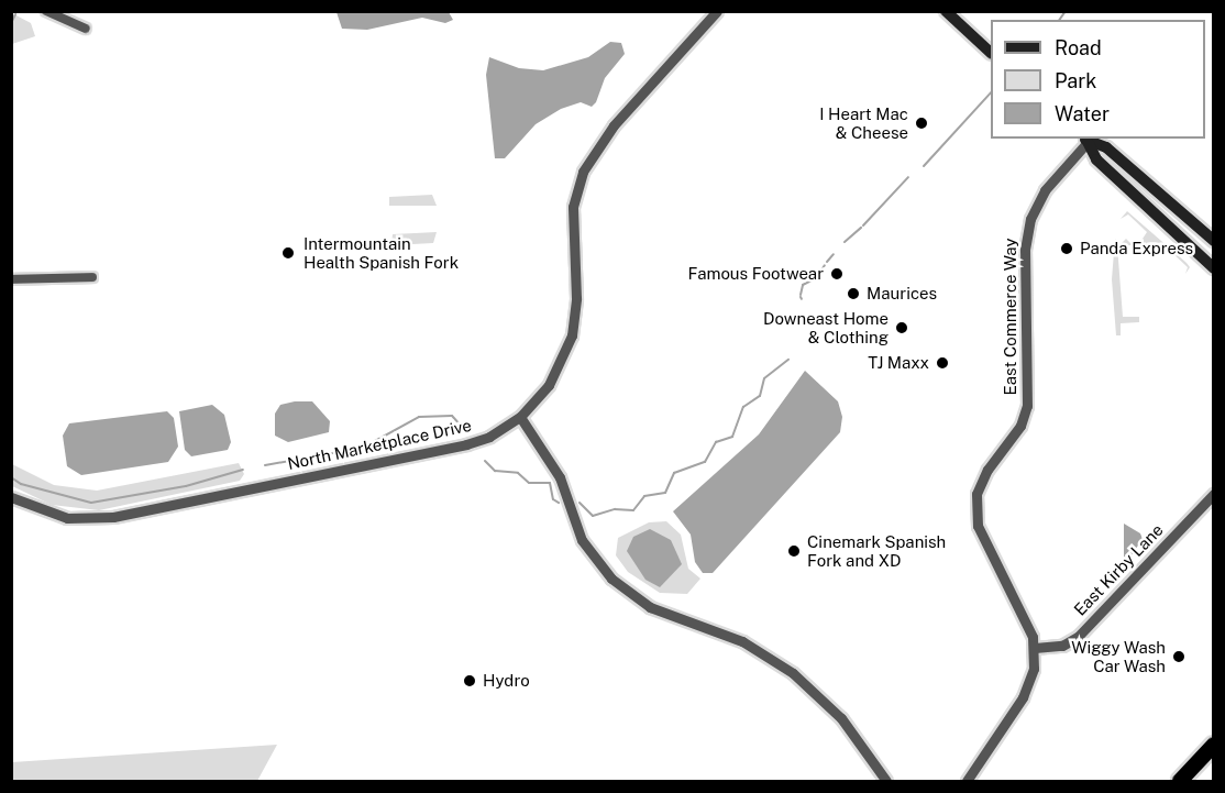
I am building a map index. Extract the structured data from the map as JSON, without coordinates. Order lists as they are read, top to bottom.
{
  "streets": {
    "street": ["East Commerce Way", "North Marketplace Drive", "East Kirby Lane"]
  },
  "crossings": [
    ["East Commerce Way", "East Kirby Lane"]
  ],
  "places": [
    "I Heart Mac & Cheese",
    "Panda Express",
    "Intermountain Health Spanish Fork",
    "Famous Footwear",
    "Maurices",
    "Downeast Home & Clothing",
    "TJ Maxx",
    "Cinemark Spanish Fork and XD",
    "Wiggy Wash Car Wash",
    "Hydro"
  ],
  "legend": ["Road", "Park", "Water"]
}
